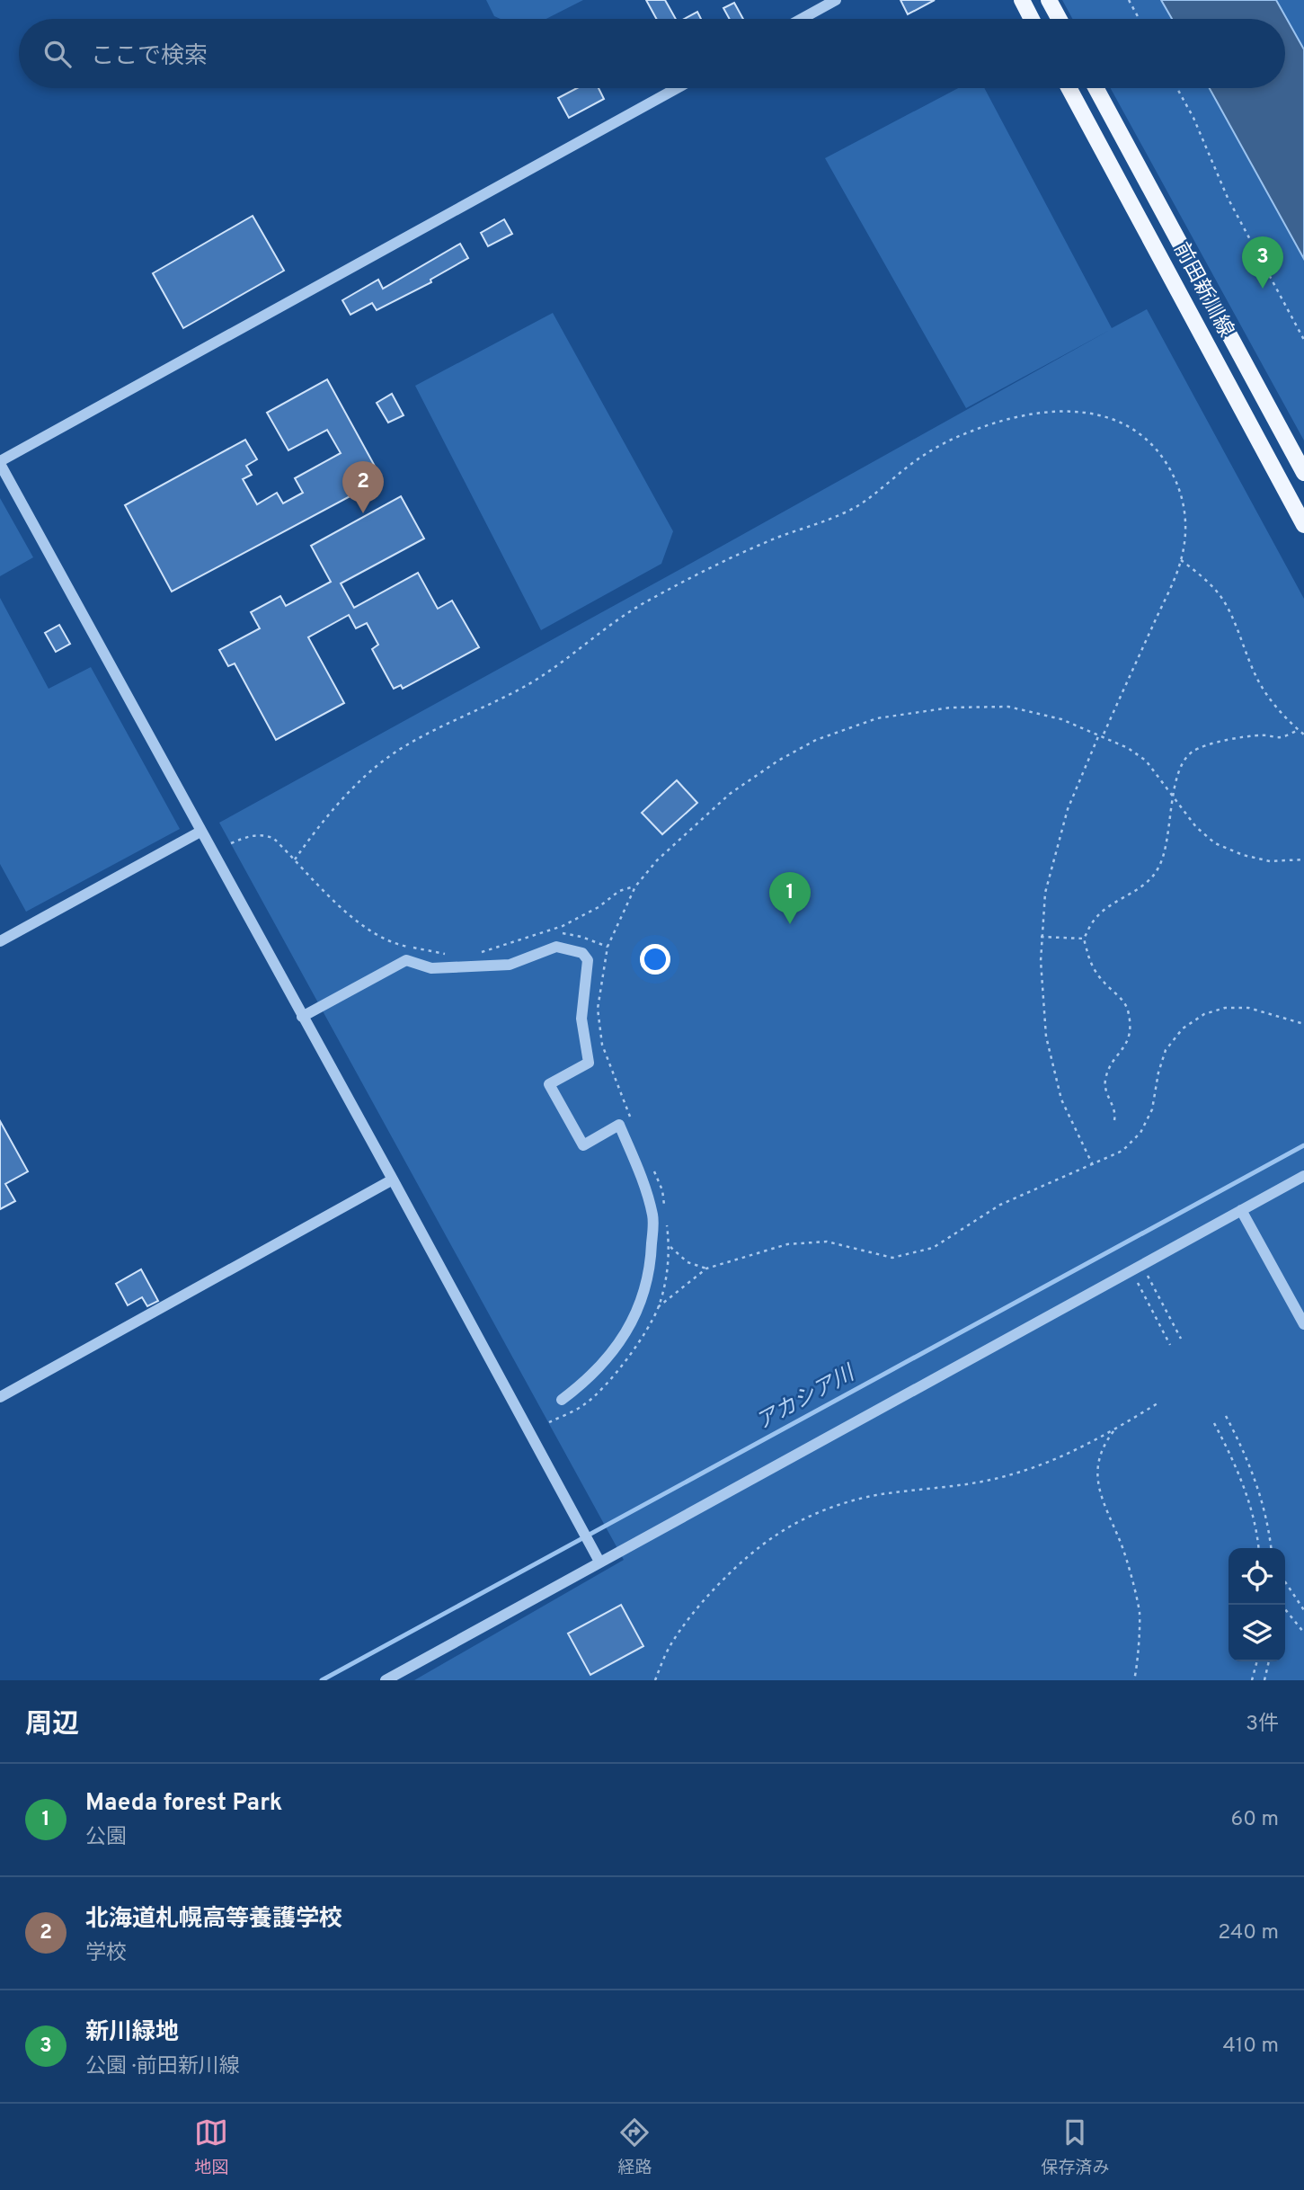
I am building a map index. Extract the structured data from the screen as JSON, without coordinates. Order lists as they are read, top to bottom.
{
  "streets": {
    "main road": ["前田新川線"]
  },
  "water": ["アカシア川"],
  "page": {
    "search": "ここで検索",
    "pins": ["3", "2", "1"],
    "heading": ["周辺", "3件"],
    "list": [
      {
        "mark": "1",
        "name": "Maeda forest Park",
        "note": "公園",
        "value": "60 m"
      },
      {
        "mark": "2",
        "name": "北海道札幌高等養護学校",
        "note": "学校",
        "value": "240 m"
      },
      {
        "mark": "3",
        "name": "新川緑地",
        "note": "公園 · 前田新川線",
        "value": "410 m"
      }
    ],
    "nav": ["地図", "経路", "保存済み"]
  }
}
